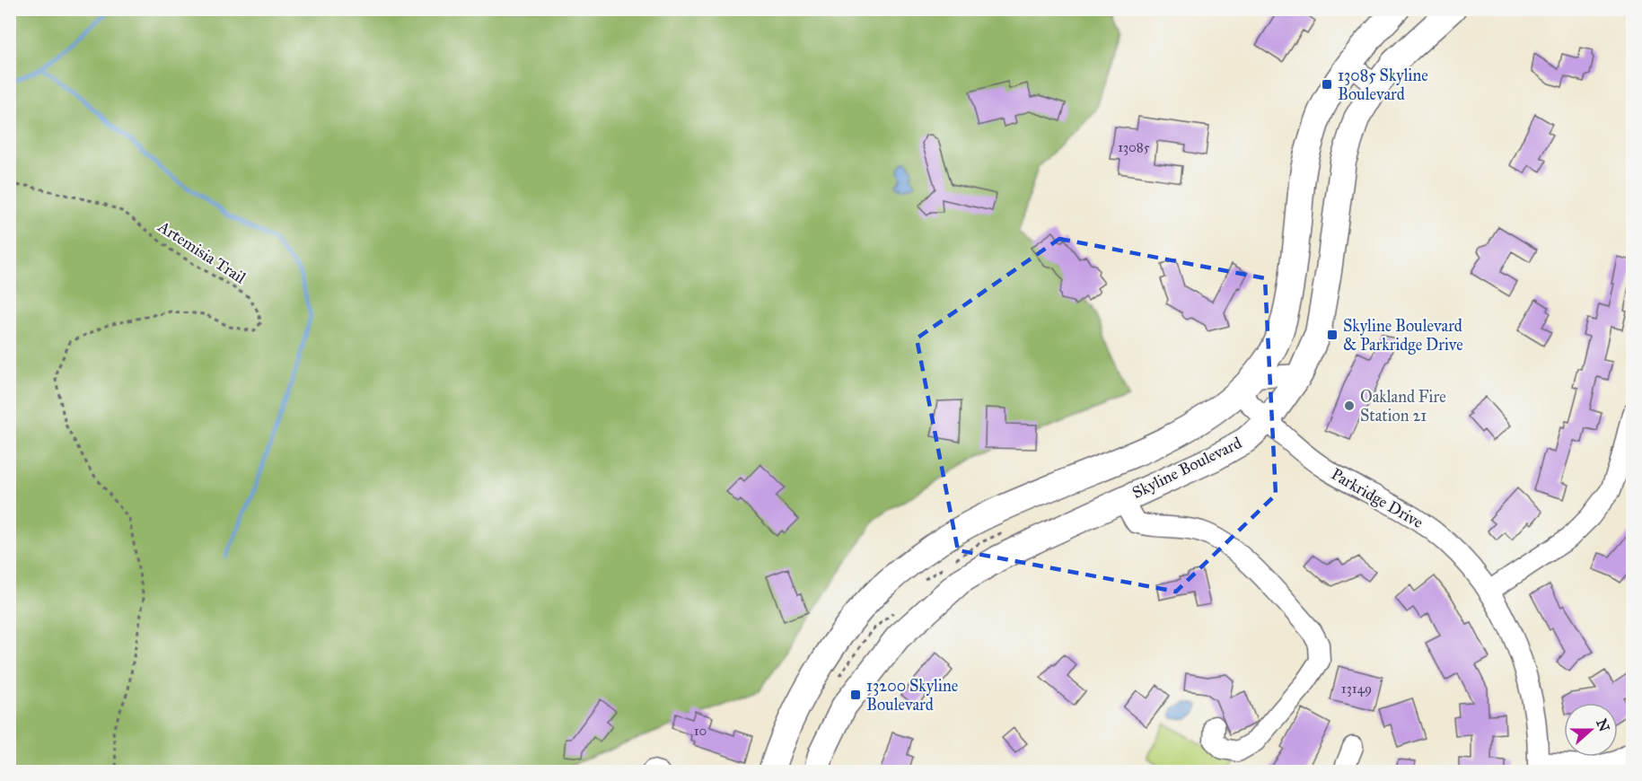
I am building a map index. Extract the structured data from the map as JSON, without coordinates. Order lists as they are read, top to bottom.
{
  "streets": {
    "main road": ["Skyline Boulevard"],
    "street": ["Parkridge Drive"],
    "path": ["Artemisia Trail"]
  },
  "crossings": [
    ["Skyline Boulevard", "Parkridge Drive"]
  ],
  "places": {
    "transit": ["13085 Skyline Boulevard", "Skyline Boulevard & Parkridge Drive", "13200 Skyline Boulevard"],
    "other": ["Oakland Fire Station 21"]
  },
  "house_numbers": ["13085", "13149", "10"],
  "north": "right"
}
